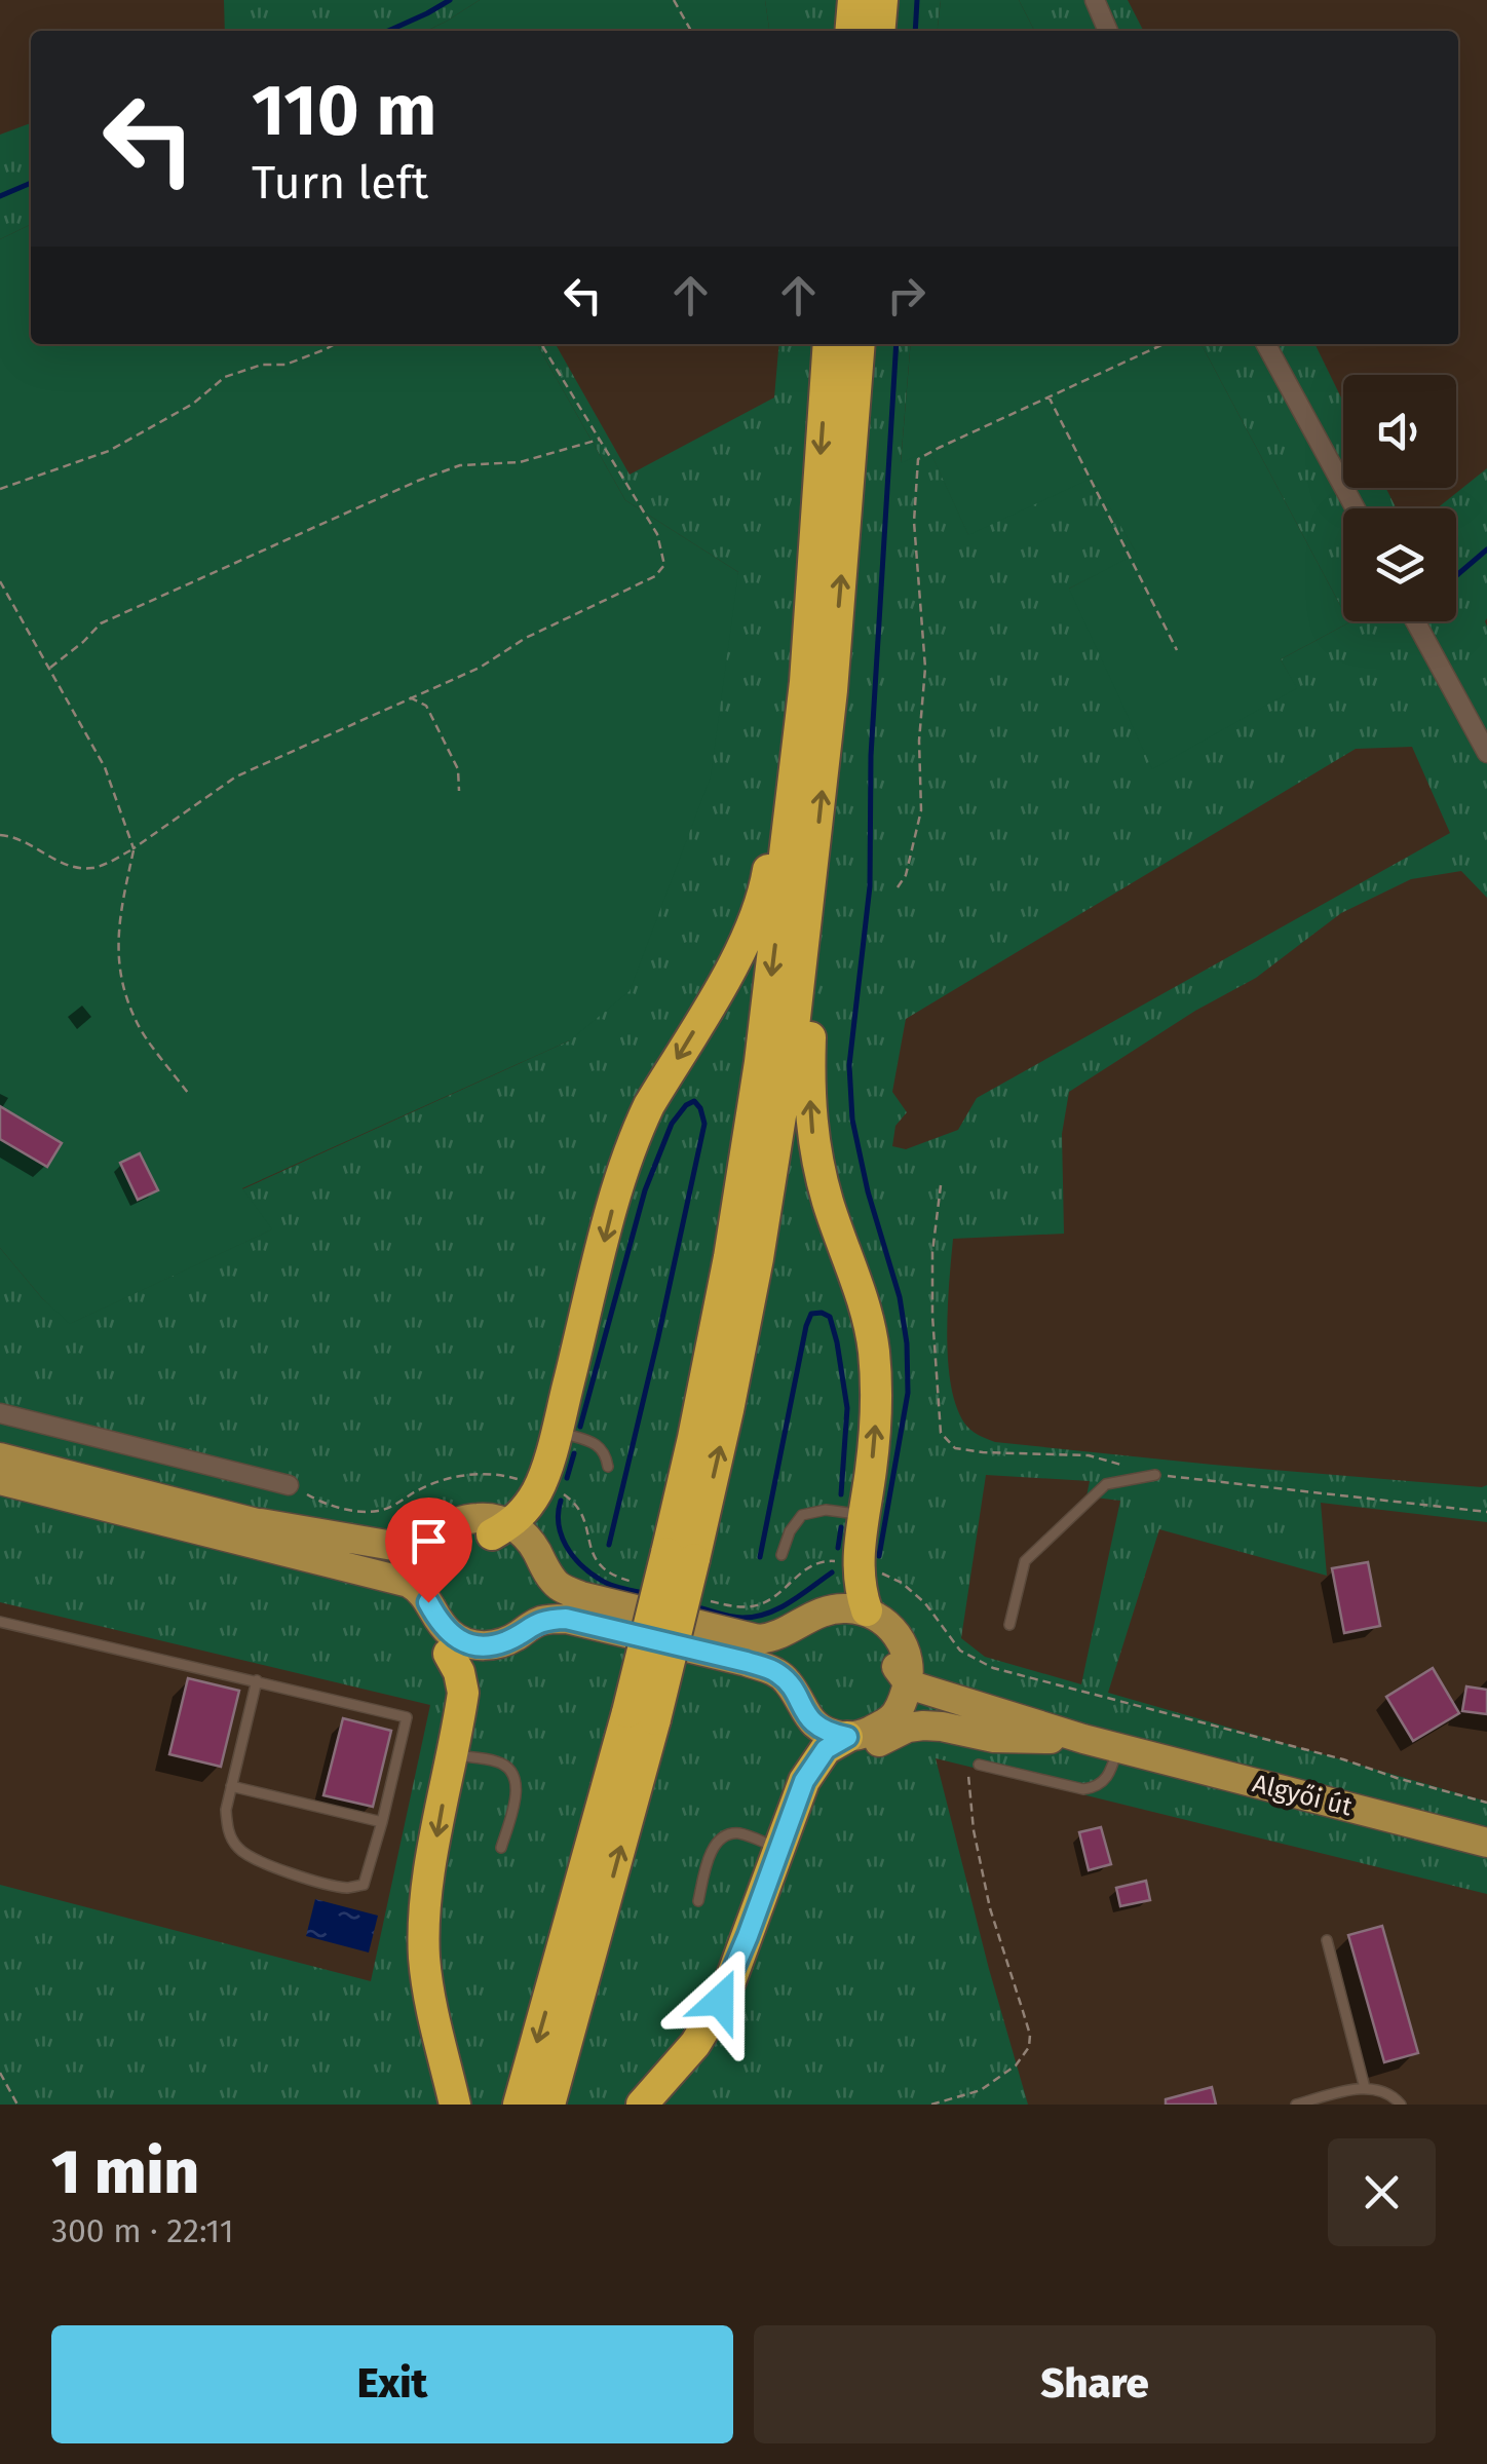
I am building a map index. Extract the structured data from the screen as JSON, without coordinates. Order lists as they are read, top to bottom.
{
  "streets": {
    "main road": ["Algyői út"]
  },
  "page": {
    "turn": ["110 m", "Turn left"],
    "heading": ["1 min", "300 m · 22:11"],
    "buttons": ["Exit", "Share"]
  }
}
